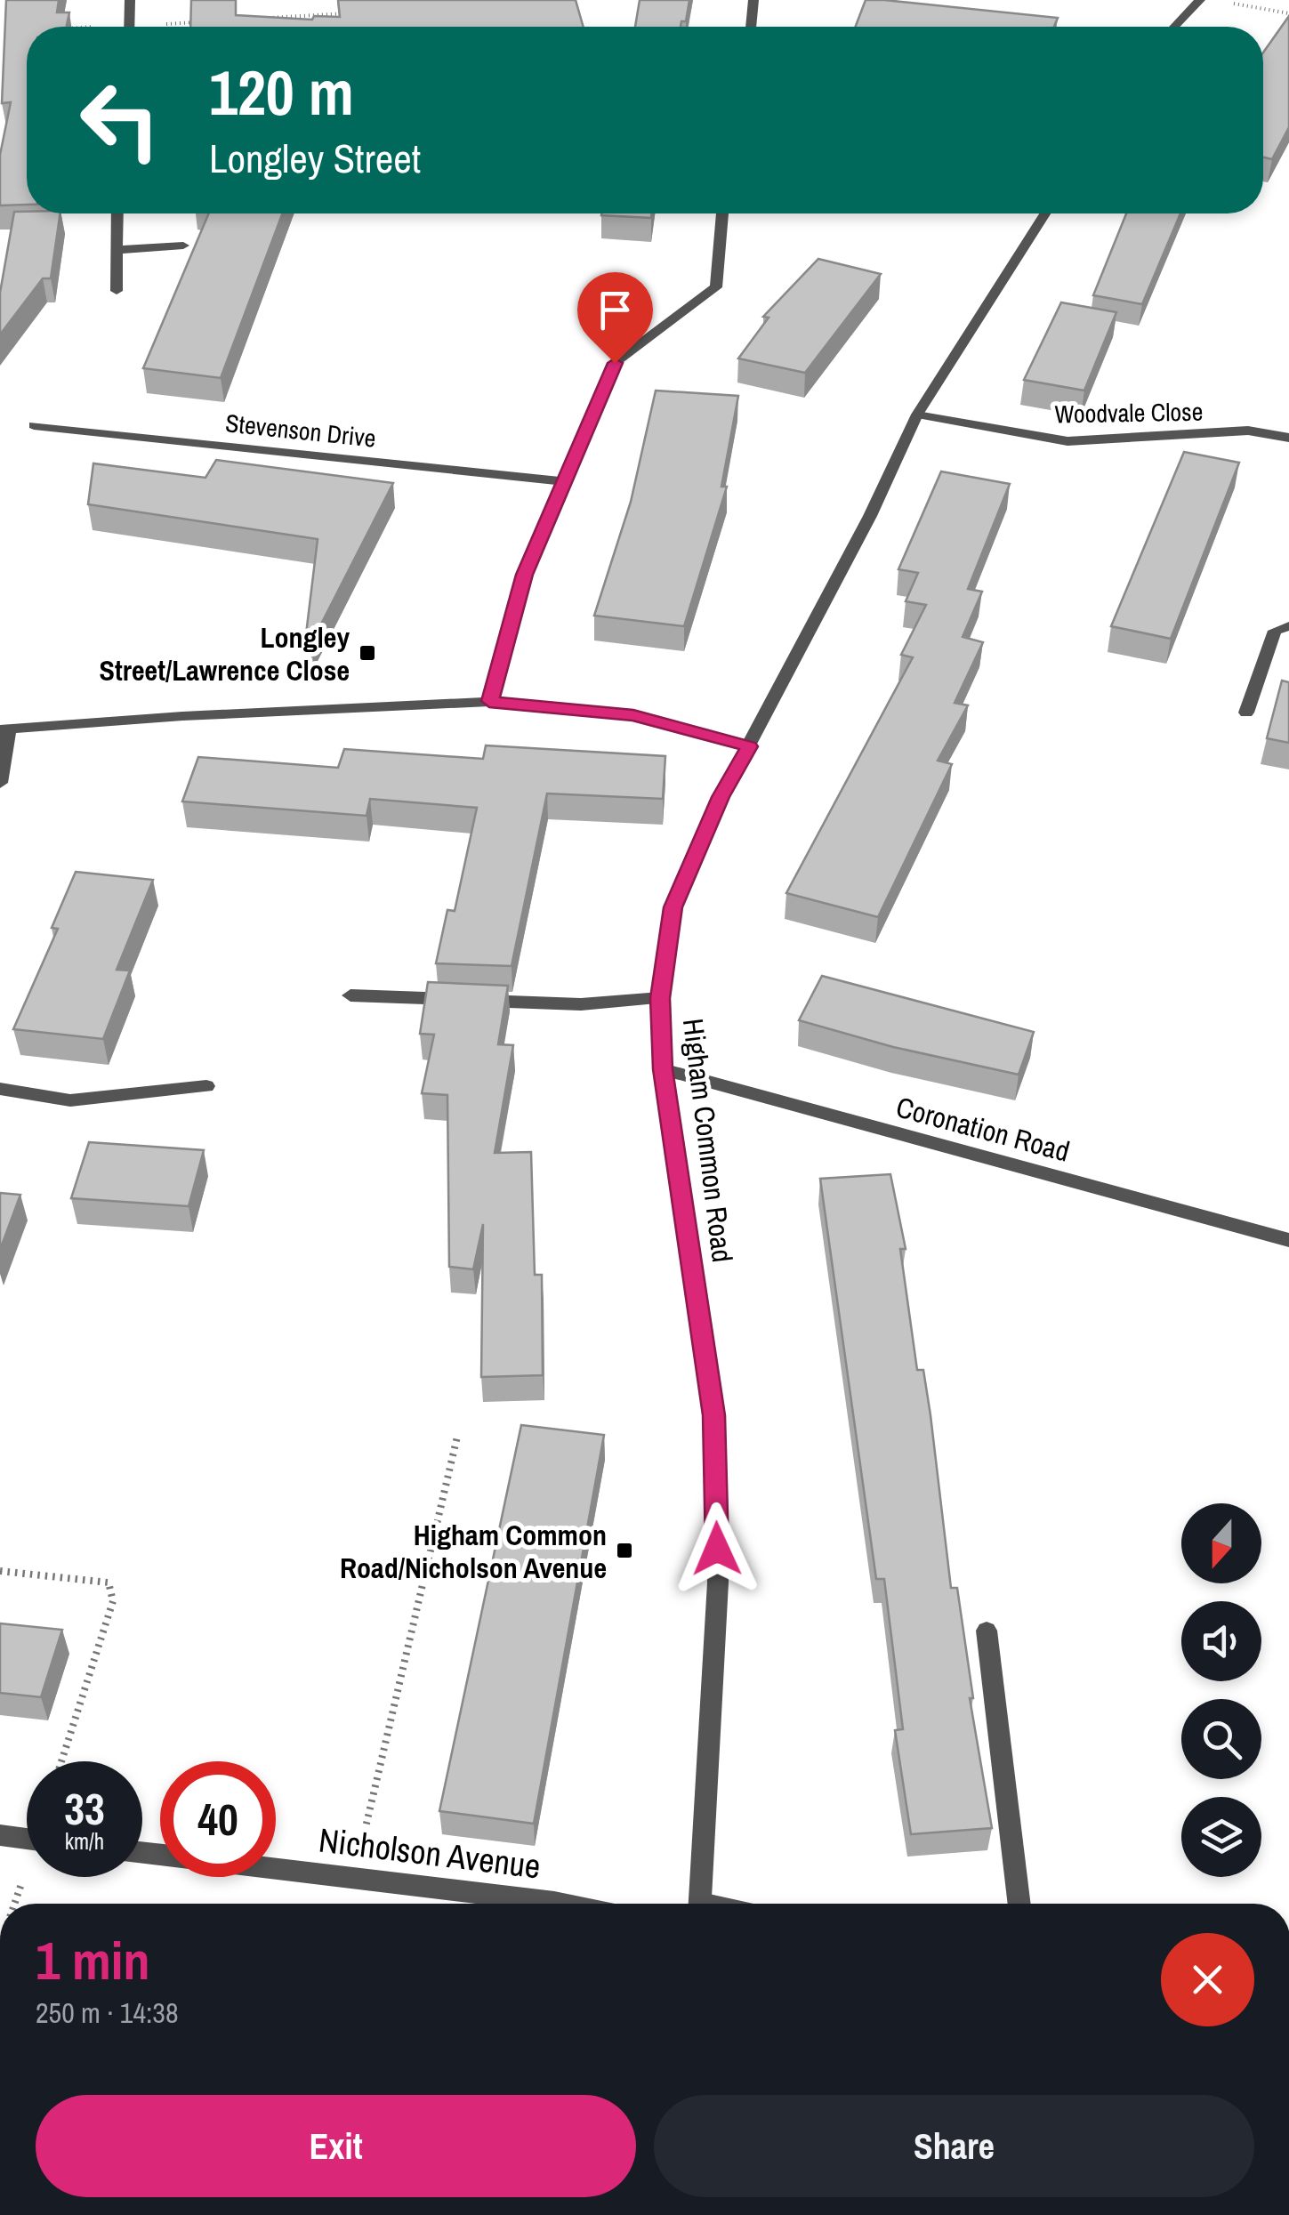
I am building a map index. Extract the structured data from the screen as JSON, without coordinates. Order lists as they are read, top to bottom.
{
  "streets": {
    "street": [
      "Woodvale Close",
      "Stevenson Drive",
      "Coronation Road",
      "Higham Common Road",
      "Nicholson Avenue"
    ]
  },
  "crossings": [
    ["Woodvale Close", "Higham Common Road"],
    ["Coronation Road", "Higham Common Road"]
  ],
  "places": {
    "transit": ["Longley Street/Lawrence Close", "Higham Common Road/Nicholson Avenue"]
  },
  "north": "bottom",
  "page": {
    "turn": ["120 m", "Longley Street"],
    "speed": "33 km/h",
    "limit": "40",
    "heading": ["1 min", "250 m · 14:38"],
    "buttons": ["Exit", "Share"]
  }
}
